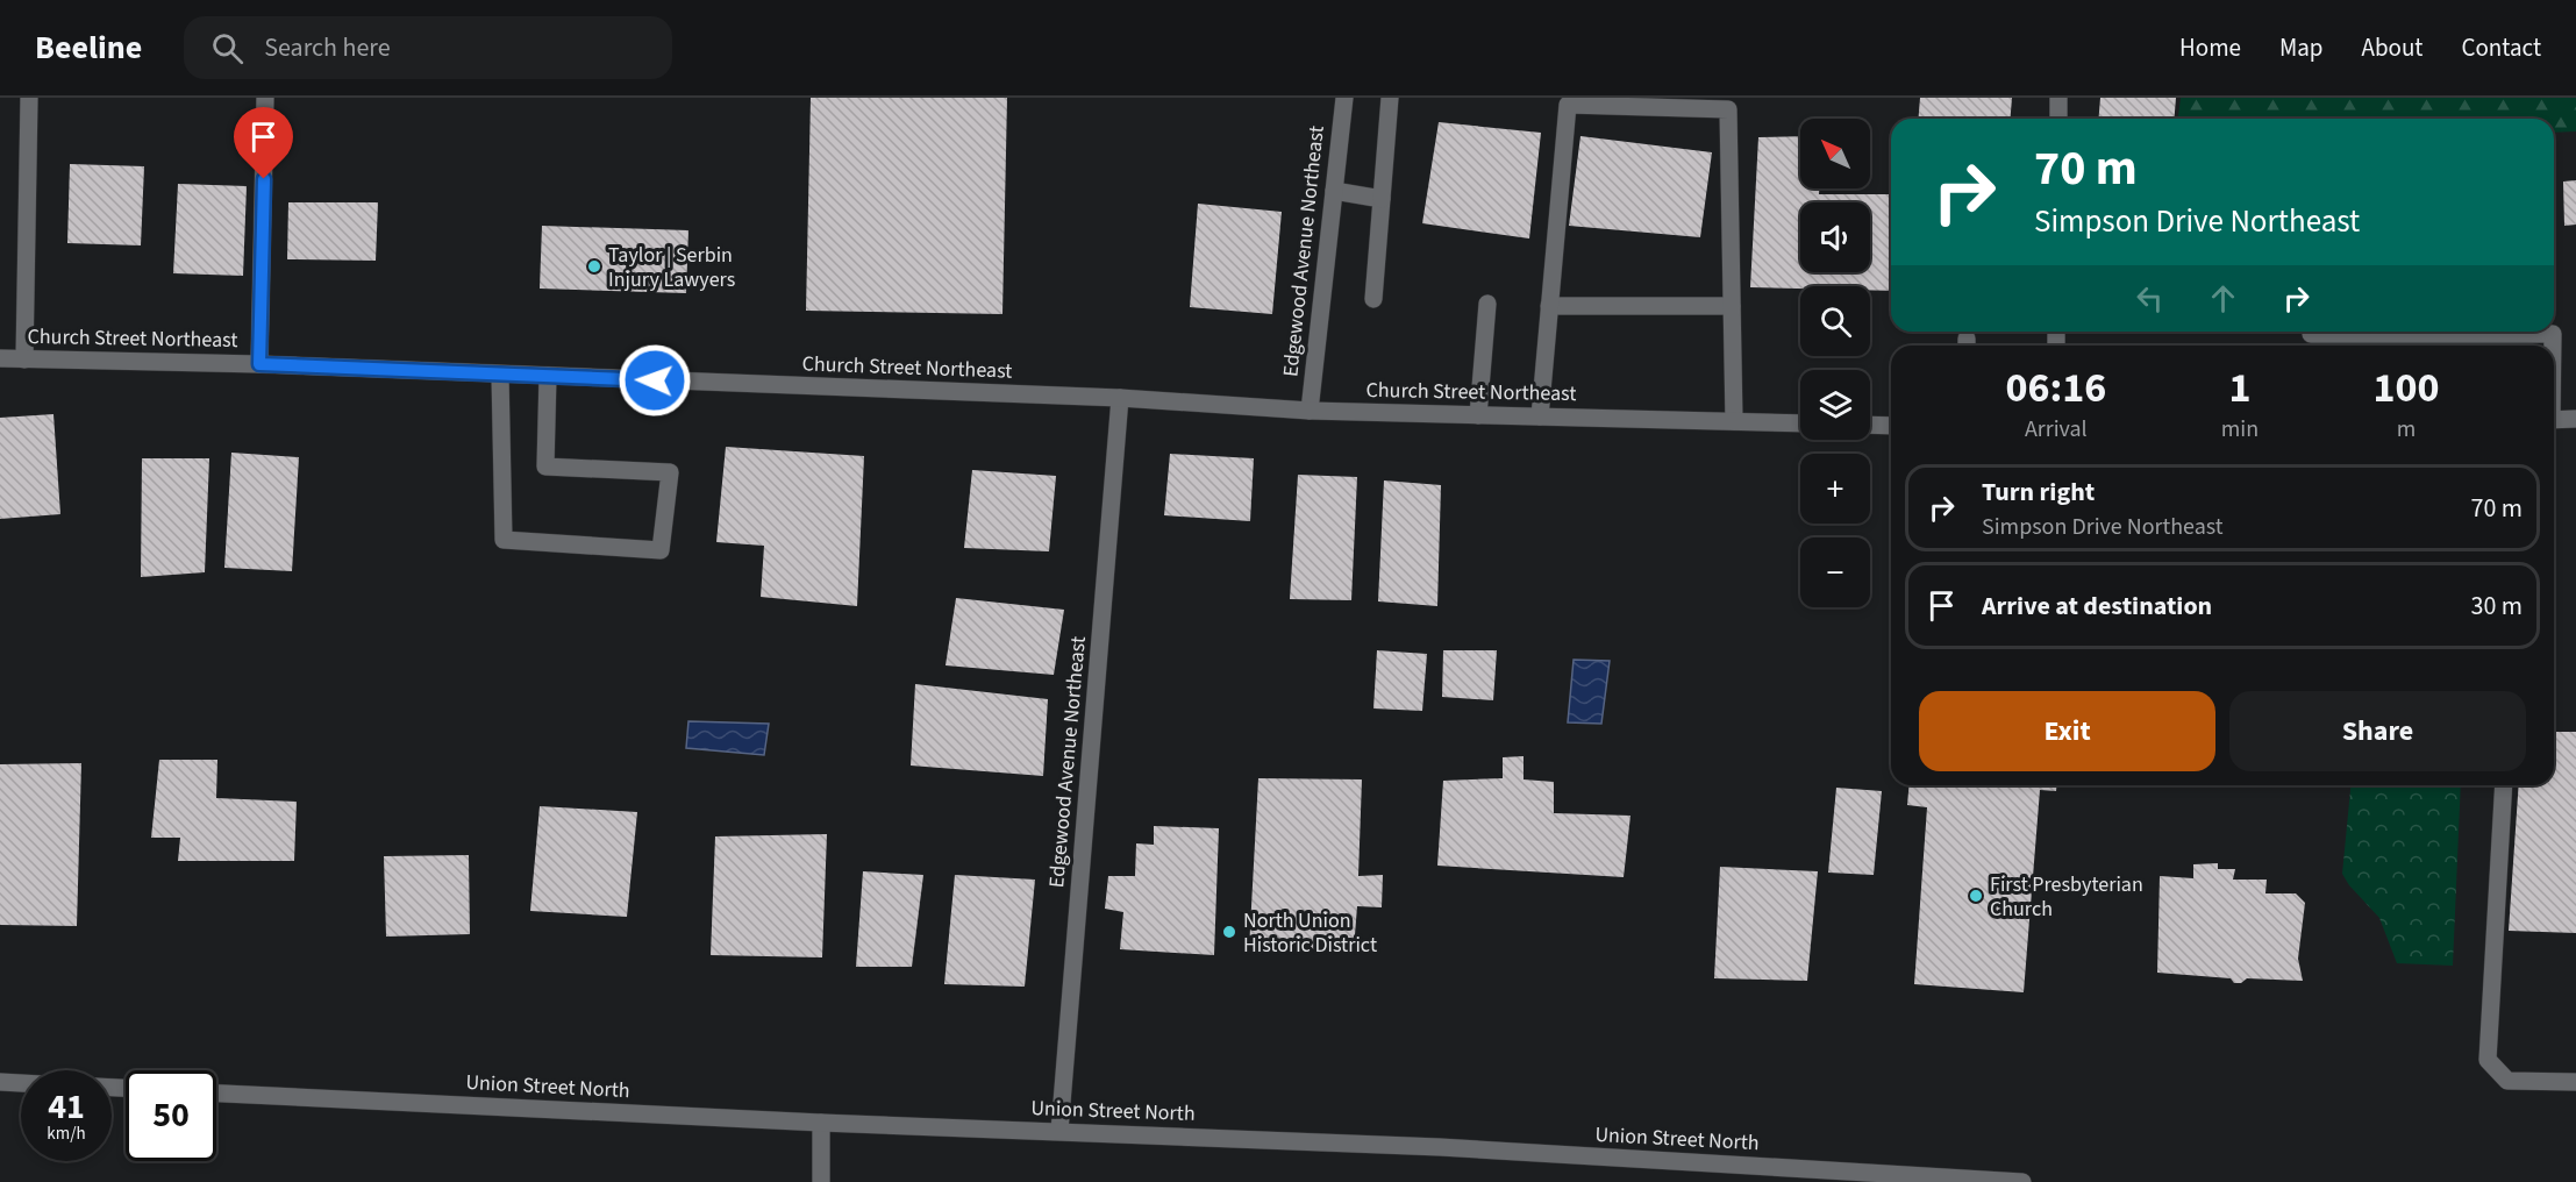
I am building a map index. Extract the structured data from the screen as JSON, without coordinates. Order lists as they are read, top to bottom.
{
  "streets": {
    "street": ["Edgewood Avenue Northeast", "Church Street Northeast", "Union Street North"]
  },
  "crossings": [
    ["Edgewood Avenue Northeast", "Church Street Northeast"],
    ["Edgewood Avenue Northeast", "Union Street North"]
  ],
  "places": ["Taylor | Serbin Injury Lawyers", "First Presbyterian Church", "North Union Historic District"],
  "north": "top left",
  "page": {
    "header": "Beeline",
    "search": "Search here",
    "nav": [
      "Home",
      "Map",
      "About",
      "Contact"
    ],
    "map_buttons": ["+", "−"],
    "turn": ["70 m", "Simpson Drive Northeast"],
    "eta": [
      "06:16",
      "Arrival",
      "1",
      "min",
      "100",
      "m"
    ],
    "list": [
      {
        "name": "Turn right",
        "note": "Simpson Drive Northeast",
        "value": "70 m"
      },
      {
        "name": "Arrive at destination",
        "value": "30 m"
      }
    ],
    "buttons": ["Exit", "Share"],
    "speed": "41 km/h",
    "limit": "50"
  }
}
